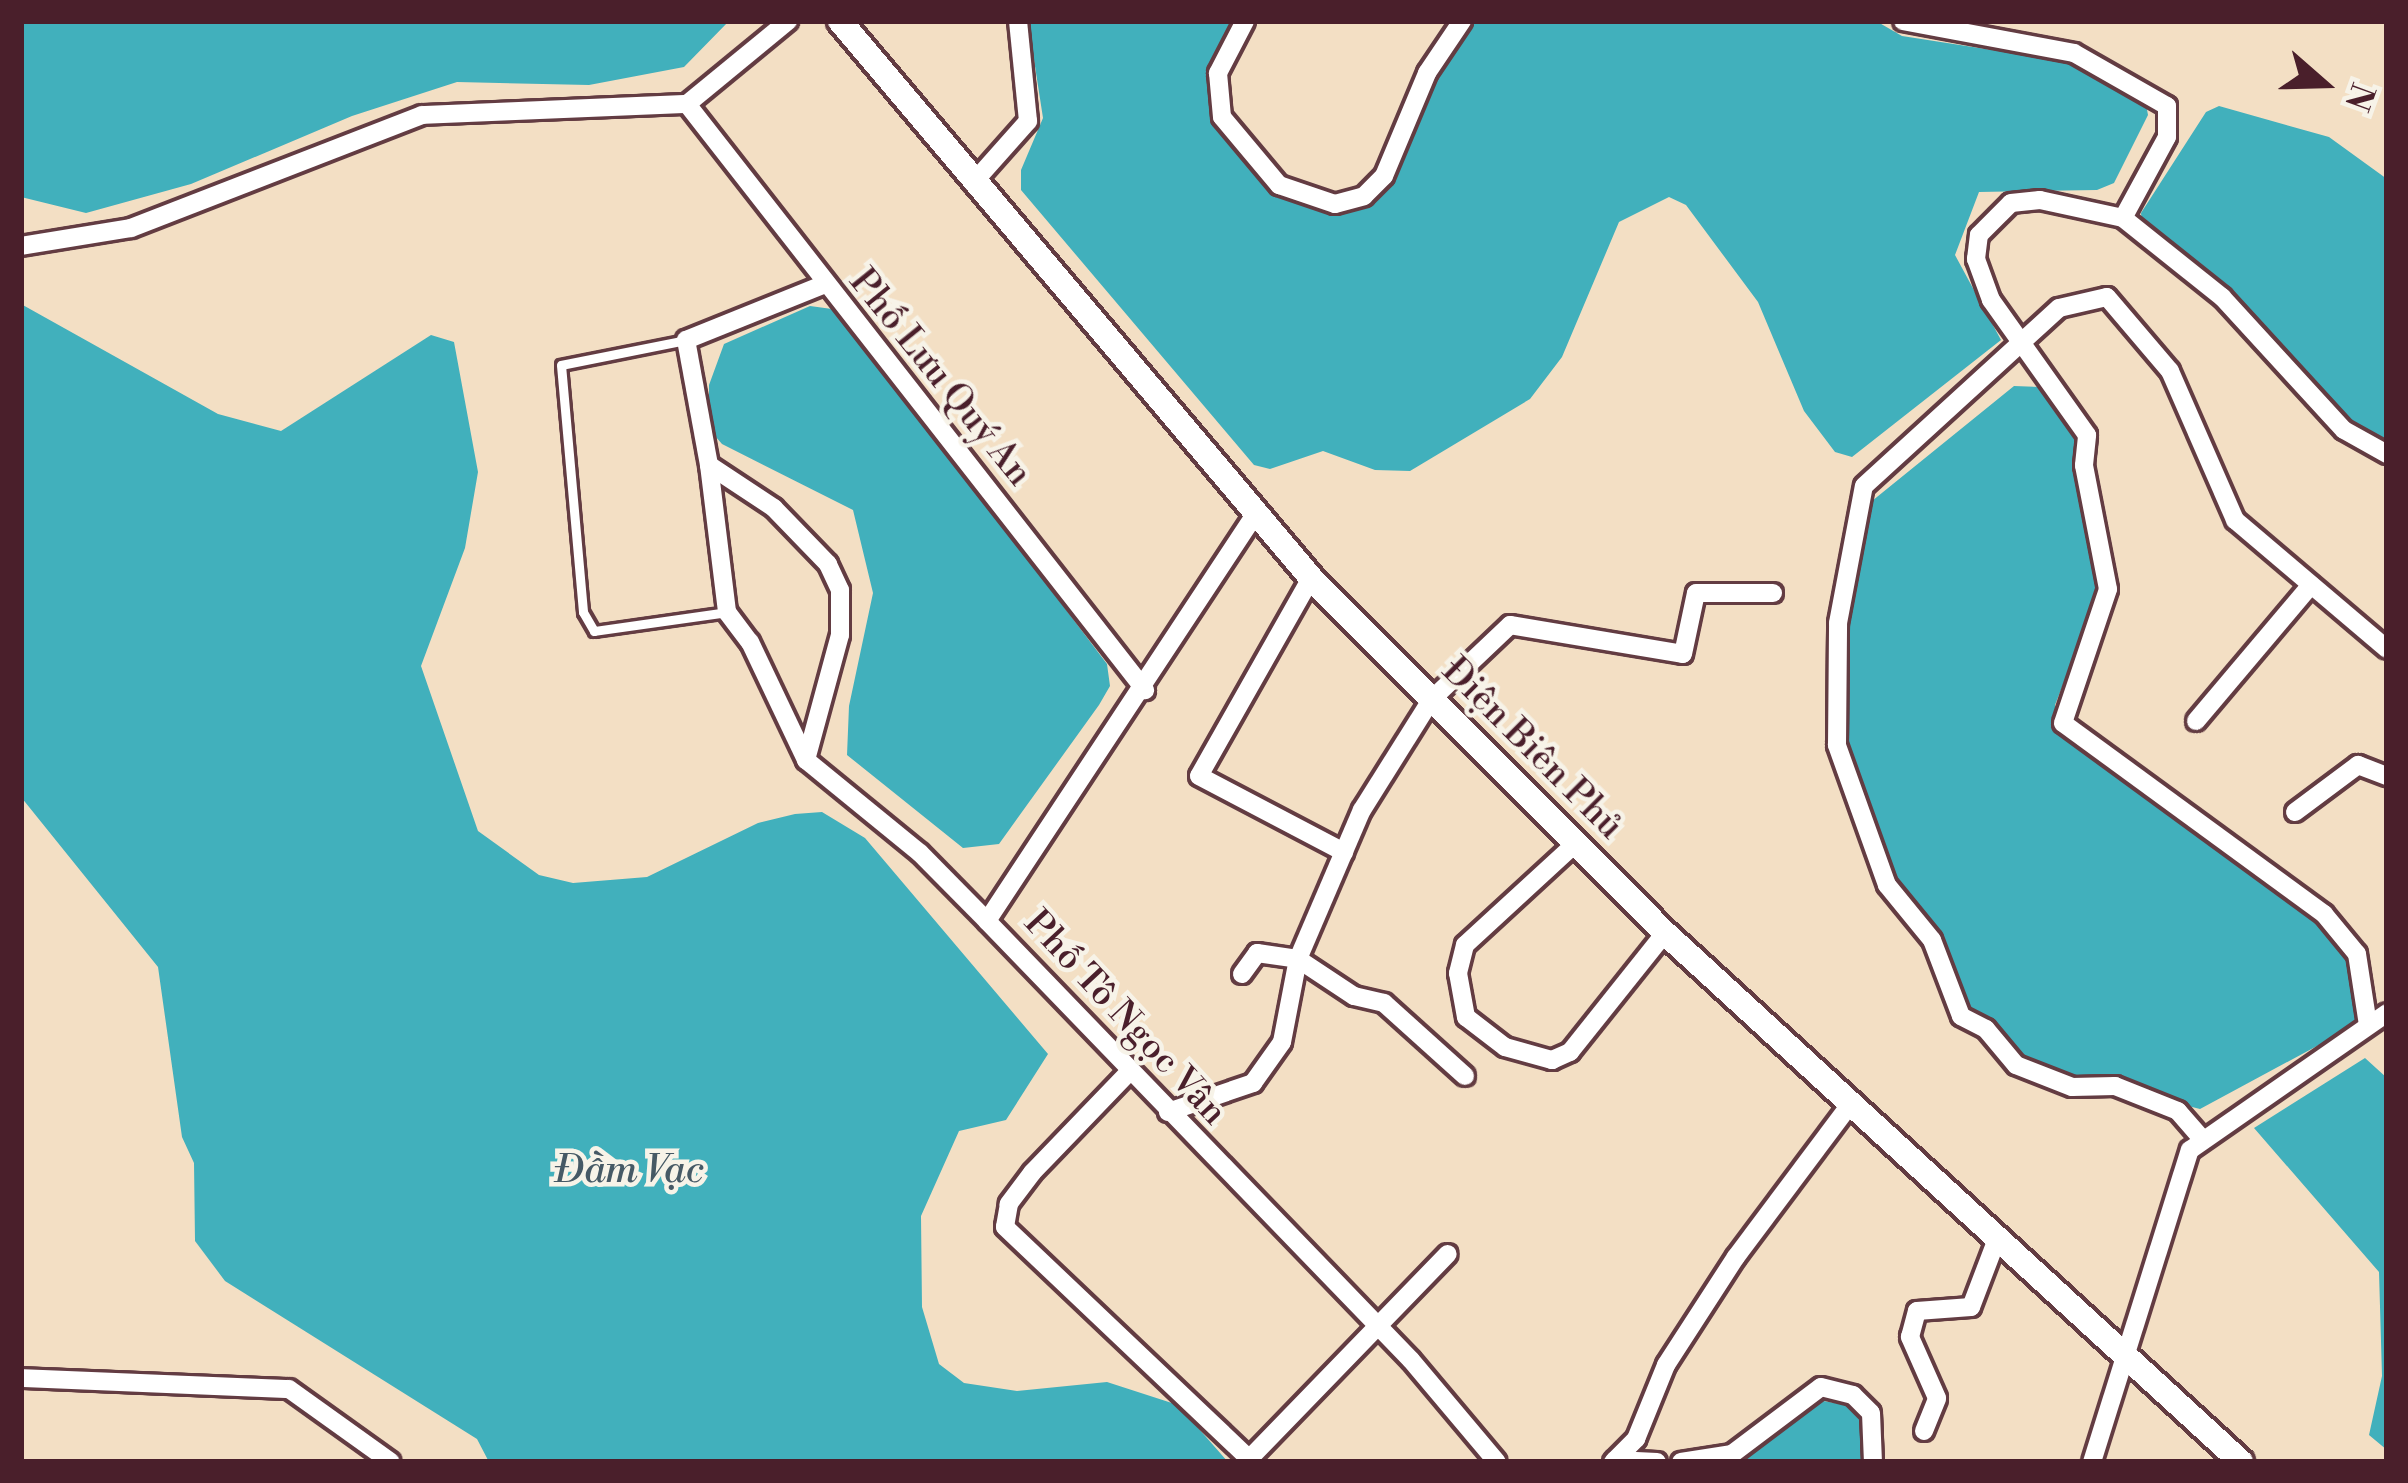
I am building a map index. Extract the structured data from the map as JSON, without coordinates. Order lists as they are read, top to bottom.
{
  "streets": {
    "street": ["Phố Lưu Quý An", "Điện Biên Phủ", "Phố Tô Ngọc Vân"]
  },
  "crossings": [
    ["Phố Lưu Quý An", "Phố Tô Ngọc Vân"],
    ["Điện Biên Phủ", "Phố Tô Ngọc Vân"]
  ],
  "water": ["Đầm Vạc"],
  "north": "right"
}
